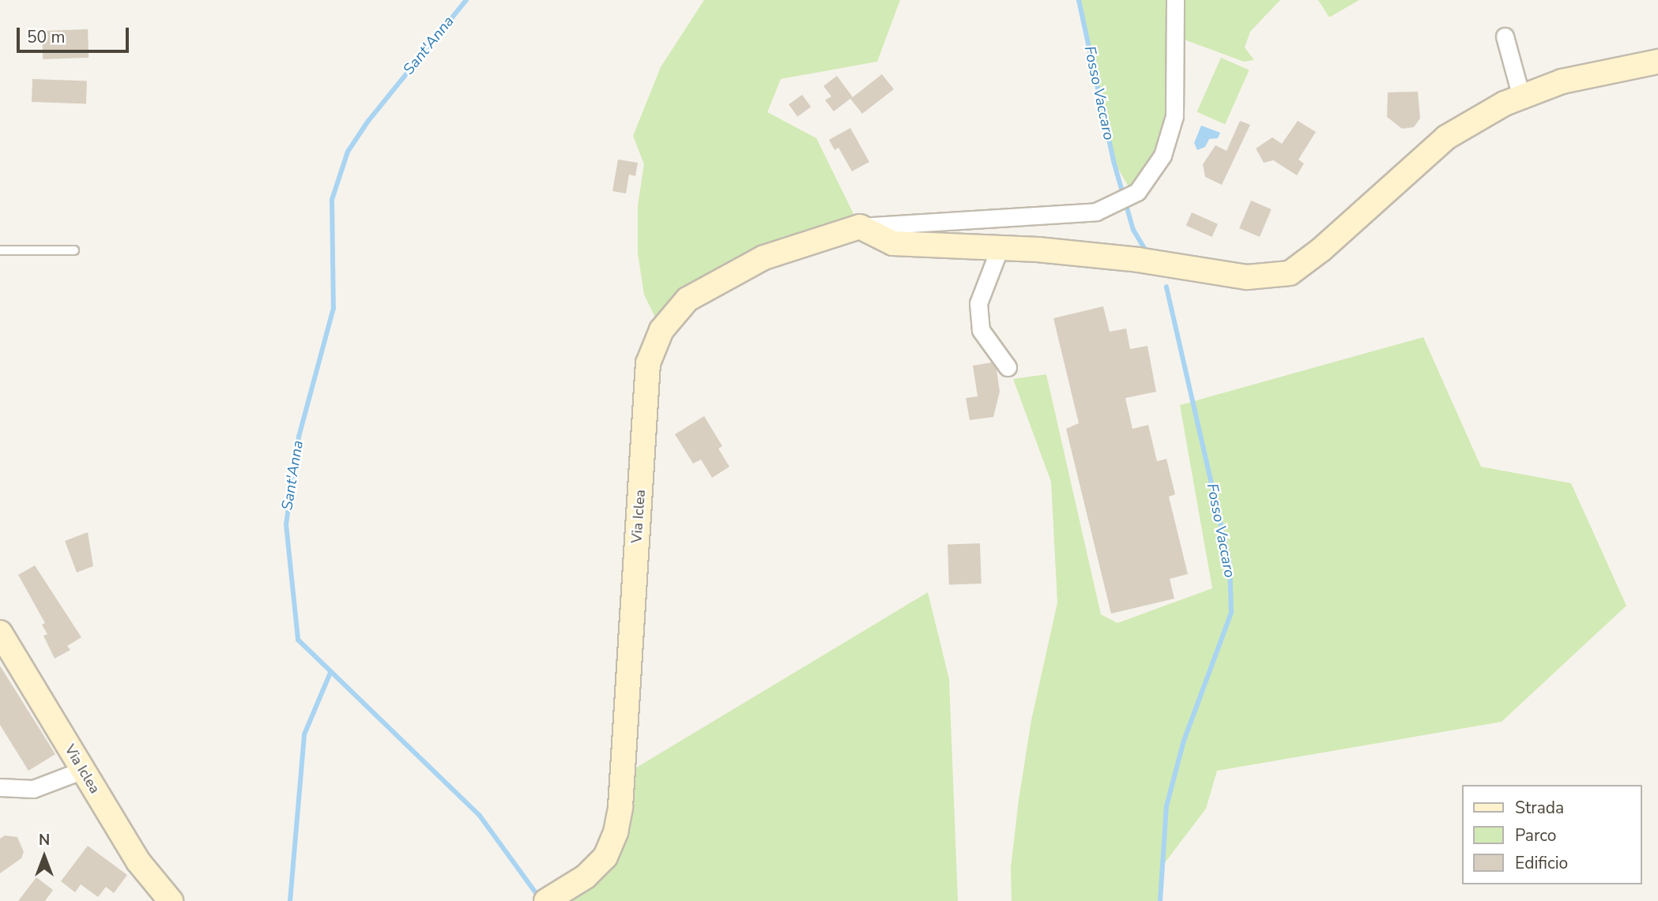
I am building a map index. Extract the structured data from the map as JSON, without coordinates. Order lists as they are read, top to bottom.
{
  "streets": {
    "street": ["Via Iclea"]
  },
  "water": ["Sant'Anna", "Fosso Vaccaro"],
  "legend": ["Strada", "Parco", "Edificio"],
  "scale_bar": "50 m",
  "north": "top"
}
